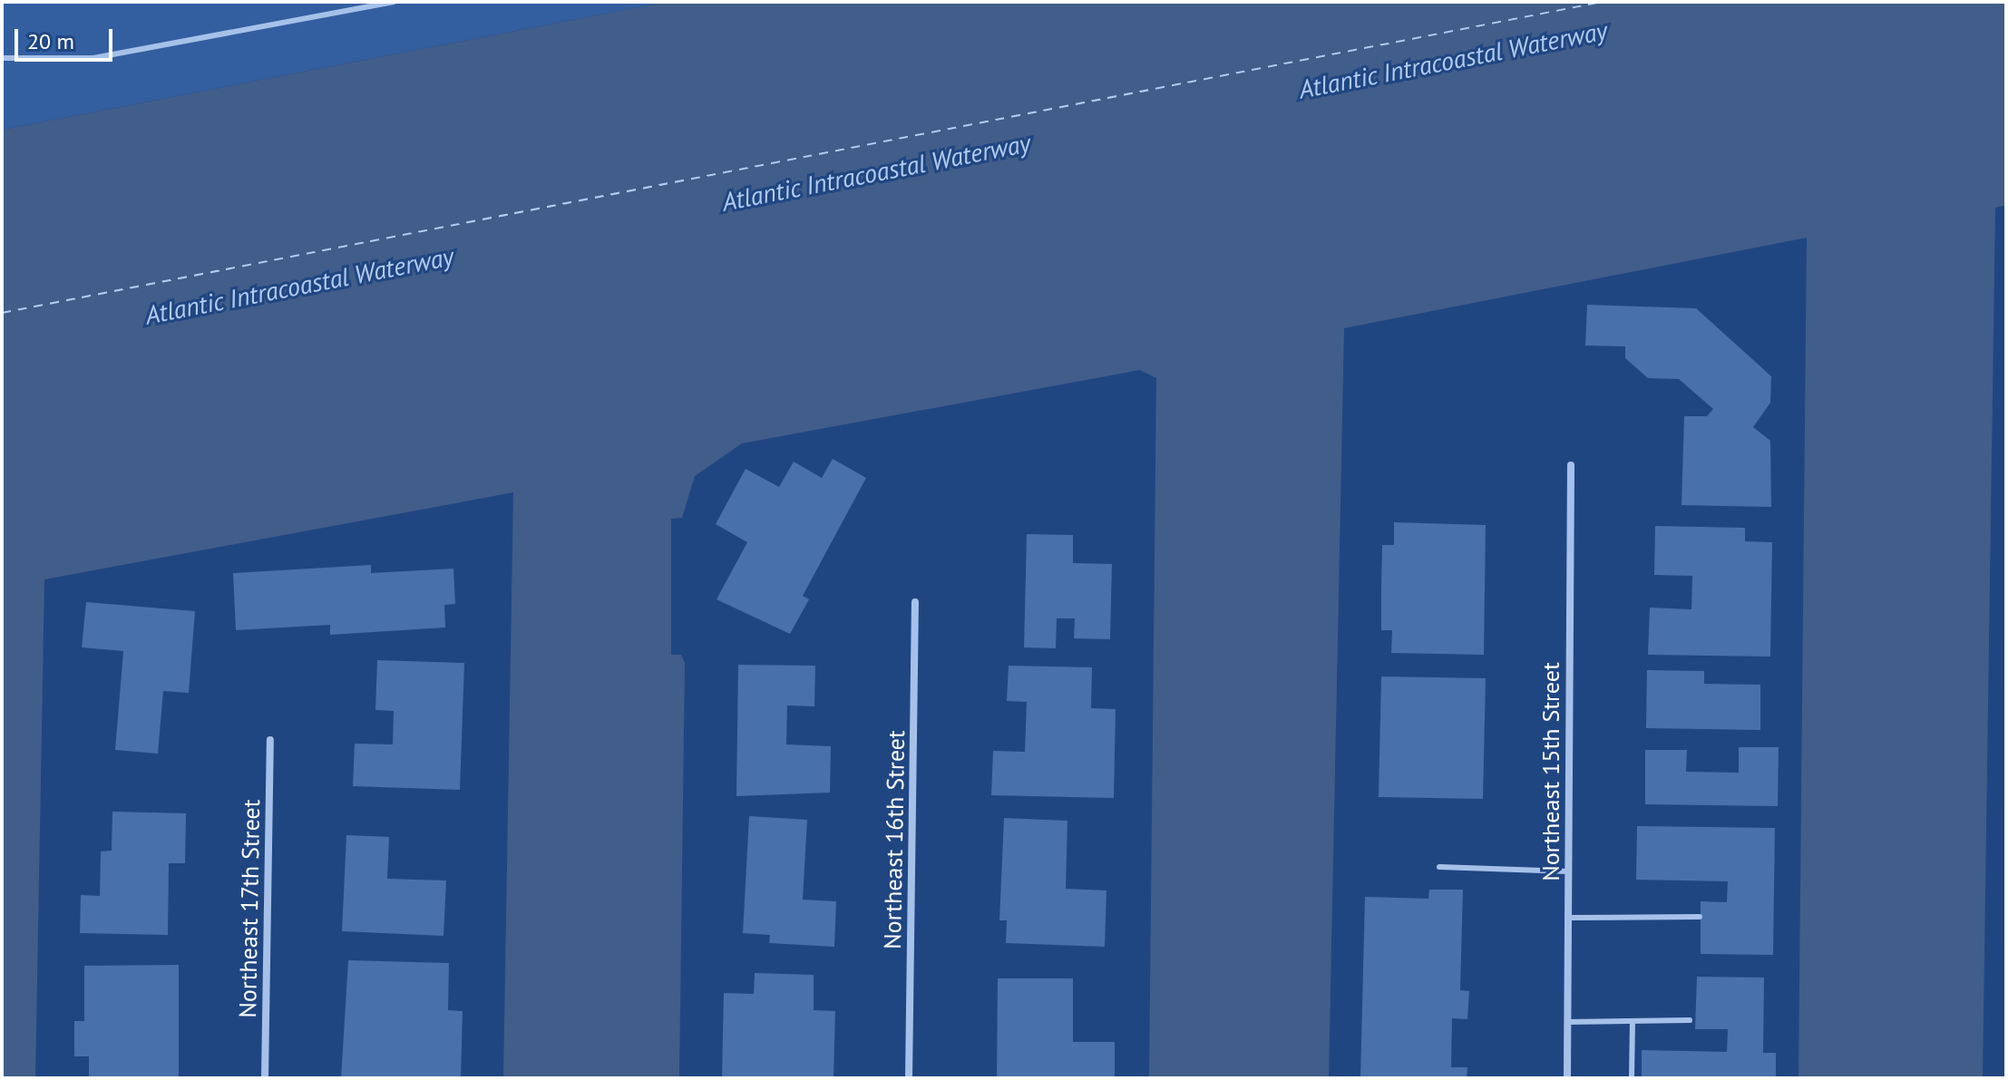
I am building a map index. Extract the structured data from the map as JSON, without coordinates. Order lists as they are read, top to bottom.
{
  "streets": {
    "street": ["Northeast 15th Street", "Northeast 16th Street", "Northeast 17th Street"]
  },
  "water": ["Atlantic Intracoastal Waterway"],
  "scale_bar": "20 m"
}
